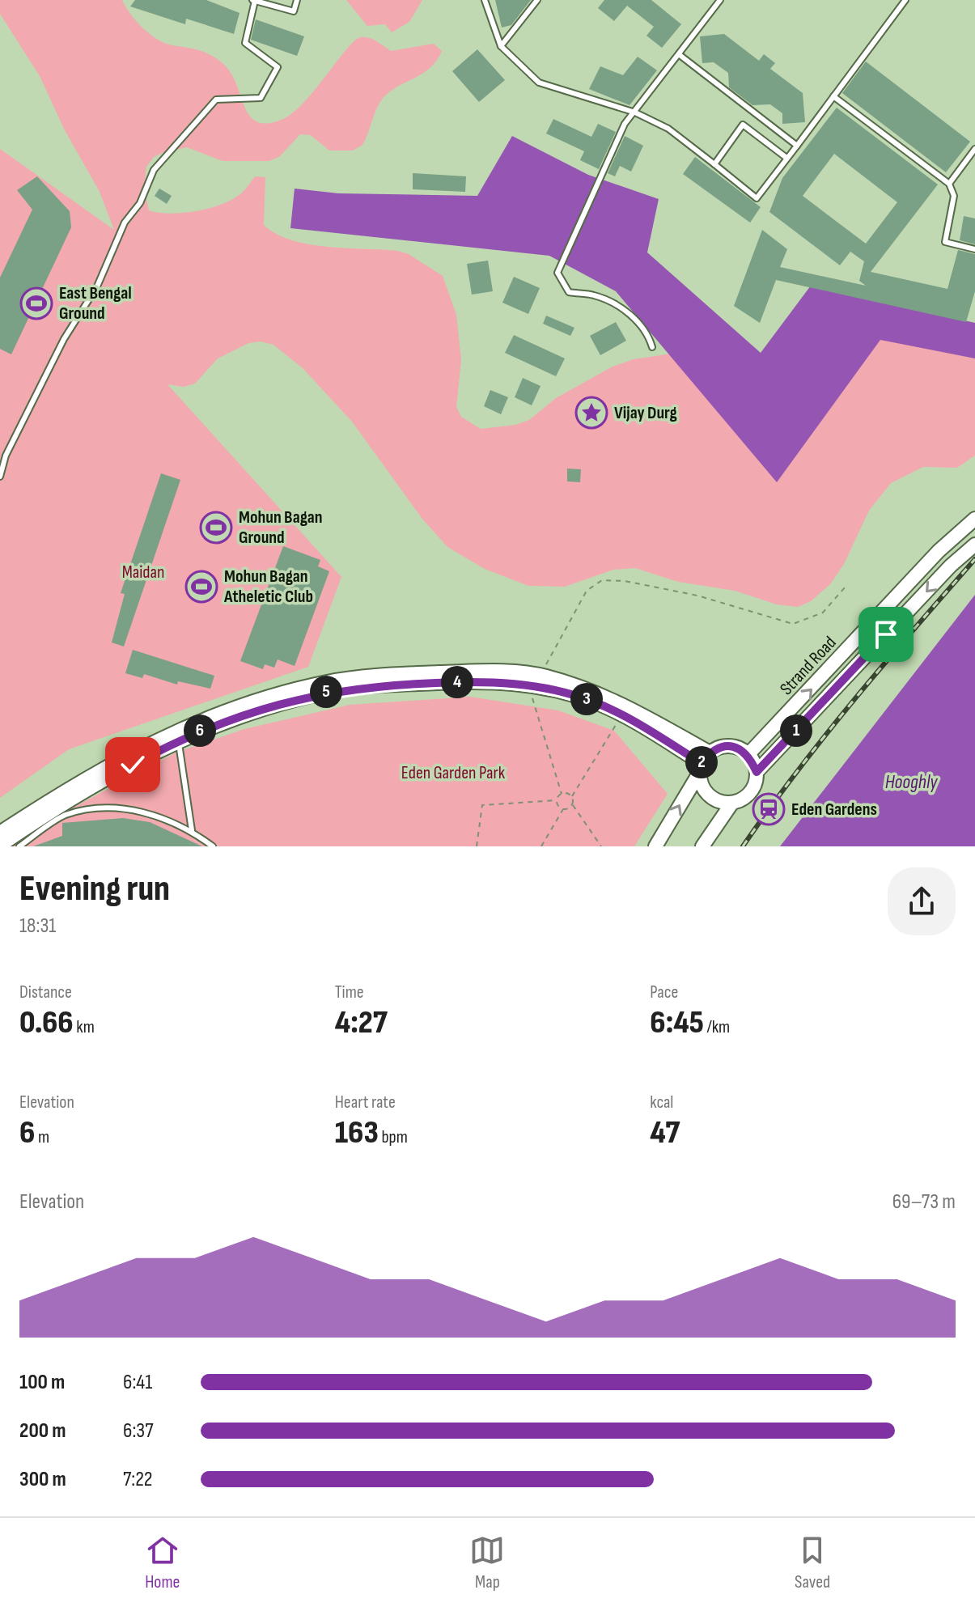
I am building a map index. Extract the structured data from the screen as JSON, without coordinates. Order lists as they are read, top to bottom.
{
  "streets": {
    "main road": ["Strand Road"]
  },
  "water": ["Hooghly"],
  "parks": ["Maidan", "Eden Garden Park"],
  "places": {
    "sports": ["East Bengal Ground", "Mohun Bagan Ground", "Mohun Bagan Atheletic Club"],
    "place": ["Vijay Durg"],
    "station": ["Eden Gardens"]
  },
  "page": {
    "pins": [
      "4",
      "5",
      "3",
      "1",
      "6",
      "2"
    ],
    "heading": ["Evening run", "18:31"],
    "stats": [
      ["Distance", "0.66 km"],
      ["Time", "4:27"],
      ["Pace", "6:45 /km"],
      ["Elevation", "6 m"],
      ["Heart rate", "163 bpm"],
      ["kcal", "47"]
    ],
    "chart": ["Elevation", "69–73 m"],
    "list": [
      {
        "name": "100 m",
        "note": "6:41"
      },
      {
        "name": "200 m",
        "note": "6:37"
      },
      {
        "name": "300 m",
        "note": "7:22"
      }
    ],
    "tabs": ["Home", "Map", "Saved"]
  }
}
